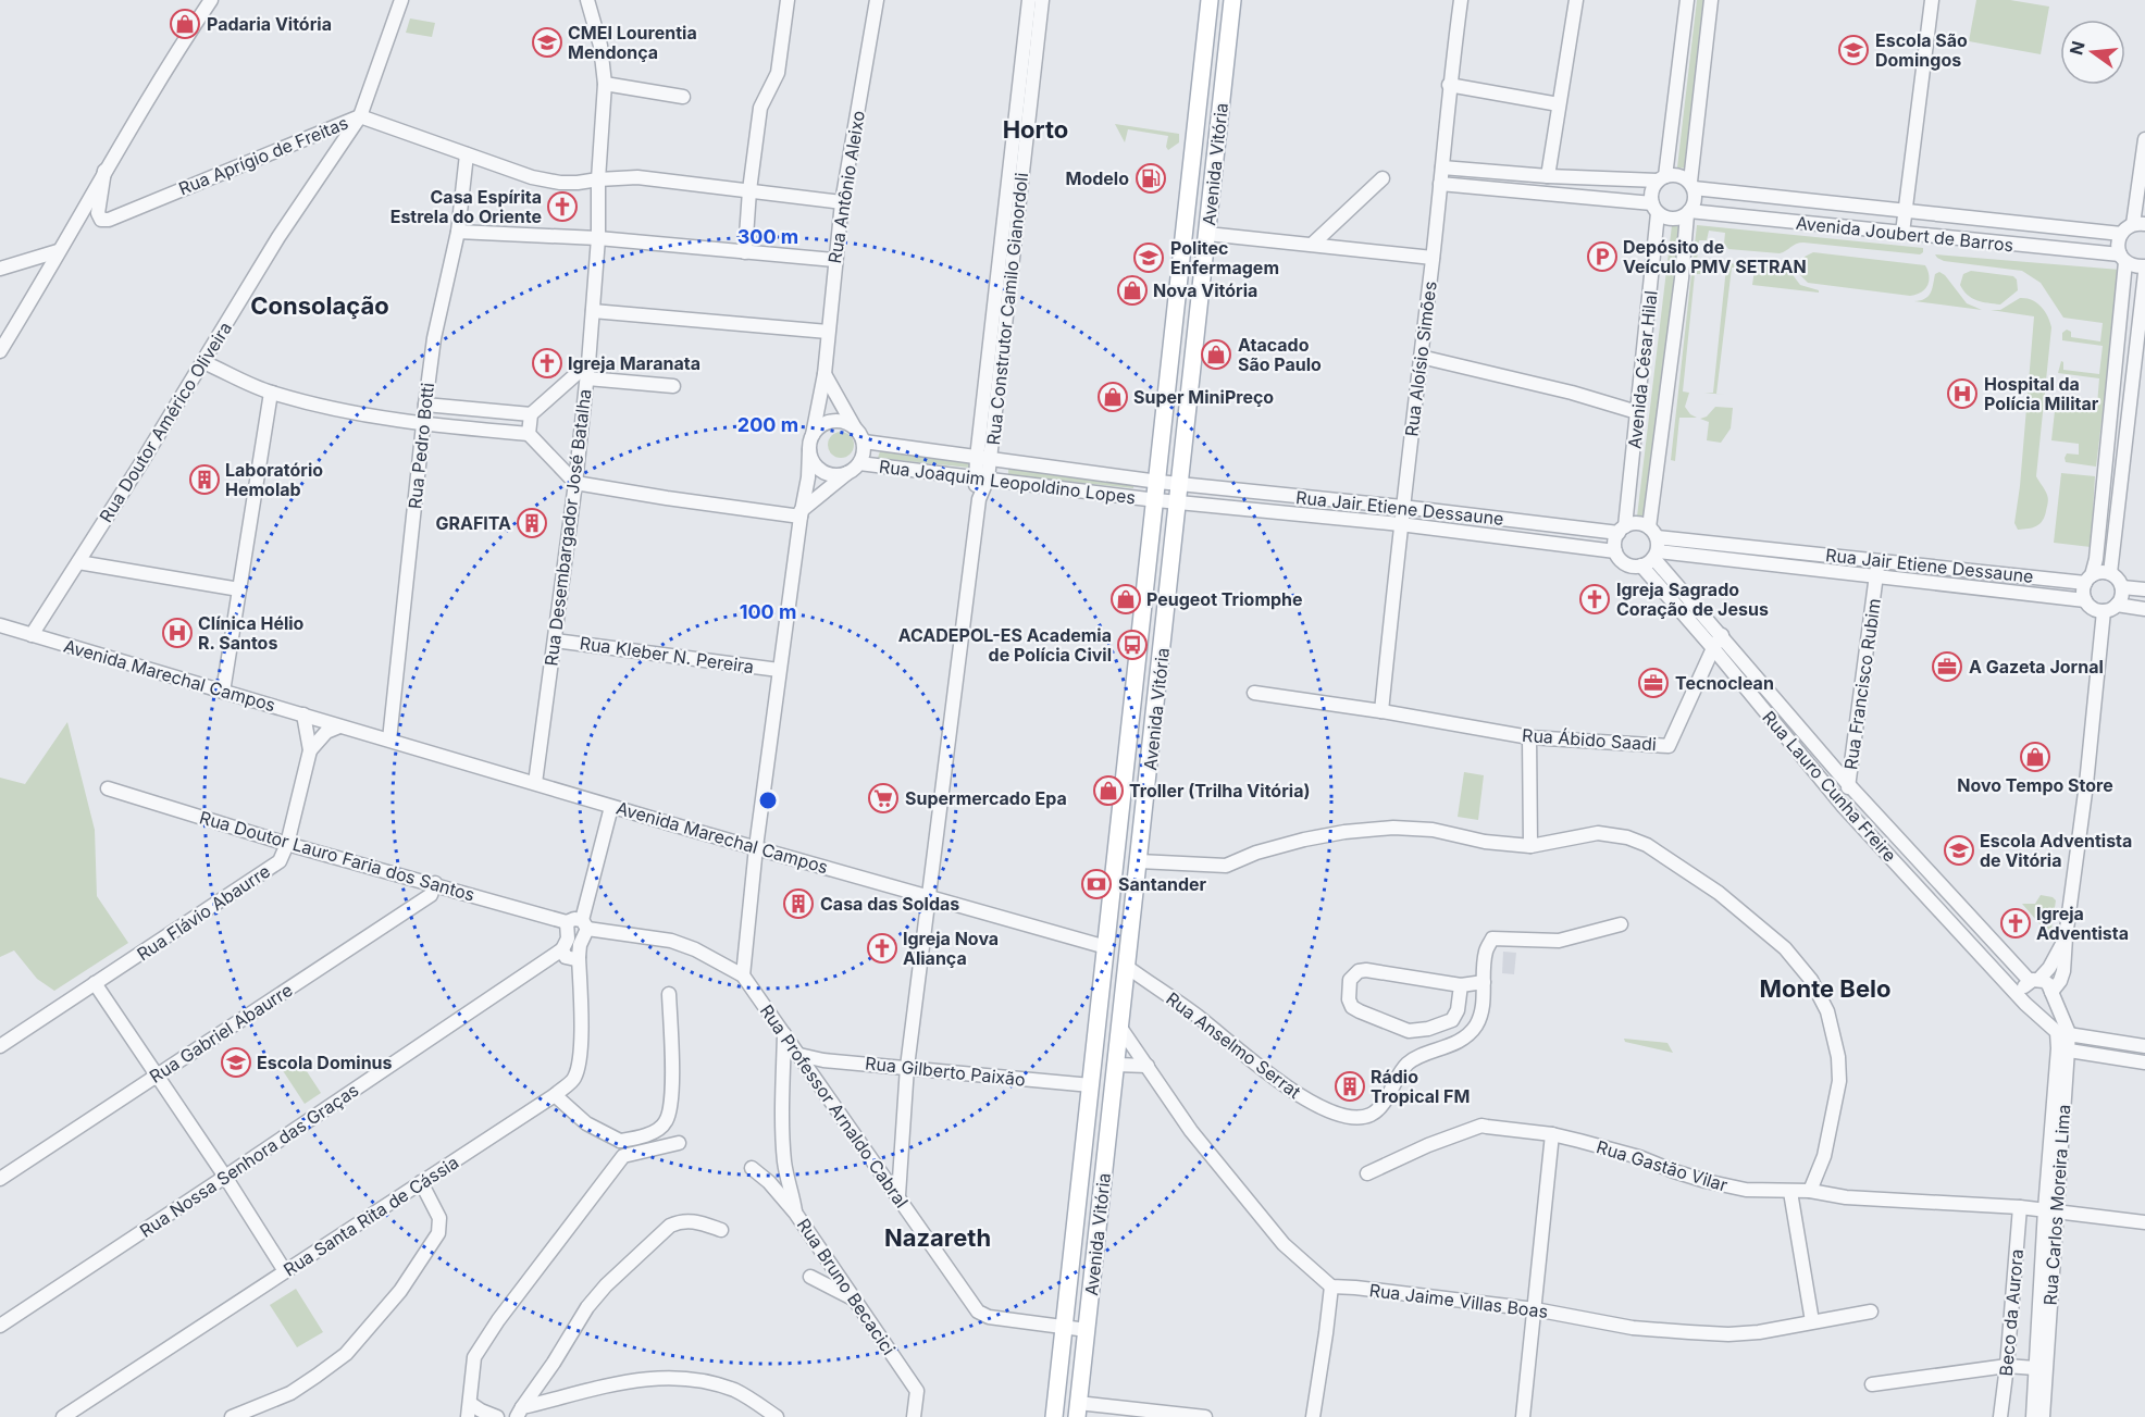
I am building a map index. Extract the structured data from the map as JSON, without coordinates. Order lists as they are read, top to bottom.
{
  "streets": {
    "main road": ["Avenida Vitória"],
    "street": [
      "Rua Aprígio de Freitas",
      "Rua Antônio Aleixo",
      "Avenida Joubert de Barros",
      "Rua Construtor Camilo Gianordoli",
      "Rua Aloísio Simões",
      "Avenida César Hilal",
      "Rua Doutor Américo Oliveira",
      "Rua Pedro Botti",
      "Rua Joaquim Leopoldino Lopes",
      "Rua Jair Etiene Dessaune",
      "Rua Desembargador José Batalha",
      "Rua Kleber N. Pereira",
      "Avenida Marechal Campos",
      "Rua Francisco Rubim",
      "Rua Ábido Saadi",
      "Rua Lauro Cunha Freire",
      "Rua Doutor Lauro Faria dos Santos",
      "Rua Flávio Abaurre",
      "Rua Gabriel Abaurre",
      "Rua Anselmo Serrat",
      "Rua Gilberto Paixão",
      "Rua Professor Arnaldo Cabral",
      "Rua Nossa Senhora das Graças",
      "Rua Gastão Vilar",
      "Rua Carlos Moreira Lima",
      "Rua Santa Rita de Cássia",
      "Rua Bruno Becacici",
      "Rua Jaime Villas Boas",
      "Beco da Aurora"
    ]
  },
  "crossings": [
    ["Rua Aprígio de Freitas", "Rua Antônio Aleixo"],
    ["Rua Aprígio de Freitas", "Rua Doutor Américo Oliveira"],
    ["Rua Aprígio de Freitas", "Rua Pedro Botti"],
    ["Rua Aprígio de Freitas", "Rua Desembargador José Batalha"],
    ["Avenida Vitória", "Rua Joaquim Leopoldino Lopes"],
    ["Avenida Vitória", "Rua Jair Etiene Dessaune"],
    ["Avenida Vitória", "Avenida Marechal Campos"],
    ["Avenida Vitória", "Rua Anselmo Serrat"],
    ["Avenida Vitória", "Rua Gilberto Paixão"],
    ["Avenida Vitória", "Rua Professor Arnaldo Cabral"],
    ["Rua Antônio Aleixo", "Rua Joaquim Leopoldino Lopes"],
    ["Avenida Joubert de Barros", "Avenida César Hilal"],
    ["Rua Construtor Camilo Gianordoli", "Rua Joaquim Leopoldino Lopes"],
    ["Rua Construtor Camilo Gianordoli", "Avenida Marechal Campos"],
    ["Rua Construtor Camilo Gianordoli", "Rua Gilberto Paixão"],
    ["Rua Construtor Camilo Gianordoli", "Rua Professor Arnaldo Cabral"],
    ["Rua Aloísio Simões", "Rua Jair Etiene Dessaune"],
    ["Rua Aloísio Simões", "Rua Ábido Saadi"],
    ["Avenida César Hilal", "Rua Jair Etiene Dessaune"],
    ["Avenida César Hilal", "Rua Lauro Cunha Freire"],
    ["Rua Doutor Américo Oliveira", "Avenida Marechal Campos"],
    ["Rua Pedro Botti", "Avenida Marechal Campos"],
    ["Rua Joaquim Leopoldino Lopes", "Rua Jair Etiene Dessaune"],
    ["Rua Jair Etiene Dessaune", "Rua Francisco Rubim"],
    ["Rua Jair Etiene Dessaune", "Rua Lauro Cunha Freire"],
    ["Rua Desembargador José Batalha", "Rua Kleber N. Pereira"],
    ["Rua Desembargador José Batalha", "Avenida Marechal Campos"],
    ["Avenida Marechal Campos", "Rua Flávio Abaurre"],
    ["Rua Francisco Rubim", "Rua Lauro Cunha Freire"],
    ["Rua Ábido Saadi", "Rua Lauro Cunha Freire"],
    ["Rua Lauro Cunha Freire", "Rua Carlos Moreira Lima"],
    ["Rua Doutor Lauro Faria dos Santos", "Rua Flávio Abaurre"],
    ["Rua Doutor Lauro Faria dos Santos", "Rua Gabriel Abaurre"],
    ["Rua Doutor Lauro Faria dos Santos", "Rua Professor Arnaldo Cabral"],
    ["Rua Gilberto Paixão", "Rua Professor Arnaldo Cabral"],
    ["Rua Professor Arnaldo Cabral", "Rua Santa Rita de Cássia"],
    ["Rua Professor Arnaldo Cabral", "Rua Bruno Becacici"],
    ["Rua Gastão Vilar", "Rua Carlos Moreira Lima"],
    ["Rua Gastão Vilar", "Beco da Aurora"]
  ],
  "districts": [
    "Horto",
    "Consolação",
    "Monte Belo",
    "Nazareth"
  ],
  "places": {
    "shop": [
      "Padaria Vitória",
      "Nova Vitória",
      "Atacado São Paulo",
      "Super MiniPreço",
      "Peugeot Triomphe",
      "Novo Tempo Store",
      "Troller (Trilha Vitória)"
    ],
    "school or university": [
      "CMEI Lourentia Mendonça",
      "Escola São Domingos",
      "Politec Enfermagem",
      "Escola Adventista de Vitória",
      "Escola Dominus"
    ],
    "fuel station": ["Modelo"],
    "church": [
      "Casa Espírita Estrela do Oriente",
      "Igreja Maranata",
      "Igreja Sagrado Coração de Jesus",
      "Igreja Adventista",
      "Igreja Nova Aliança"
    ],
    "parking": ["Depósito de Veículo PMV SETRAN"],
    "hospital": ["Hospital da Polícia Militar", "Clínica Hélio R. Santos"],
    "building": [
      "Laboratório Hemolab",
      "GRAFITA",
      "Casa das Soldas",
      "Rádio Tropical FM"
    ],
    "bus stop": ["ACADEPOL-ES Academia de Polícia Civil"],
    "office": ["A Gazeta Jornal", "Tecnoclean"],
    "supermarket": ["Supermercado Epa"],
    "bank": ["Santander"]
  },
  "north": "left",
  "rings": ["300 m", "200 m", "100 m"]
}
